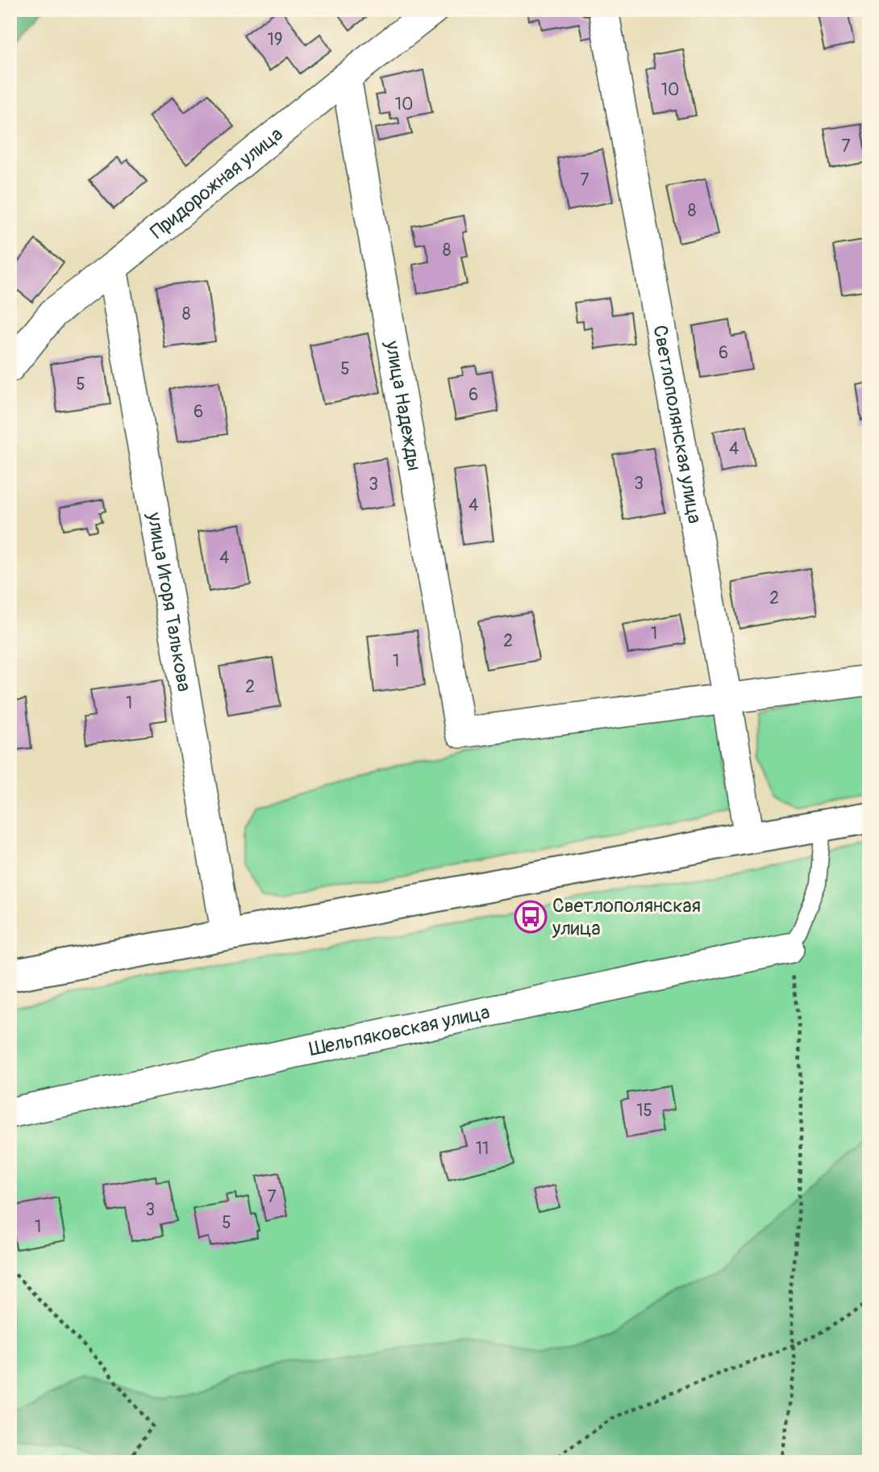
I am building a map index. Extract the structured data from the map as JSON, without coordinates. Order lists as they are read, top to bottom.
{
  "streets": {
    "street": [
      "Придорожная улица",
      "улица Надежды",
      "Светлополянская улица",
      "улица Игоря Талькова",
      "Шельпяковская улица"
    ]
  },
  "crossings": [
    ["Придорожная улица", "улица Надежды"],
    ["Придорожная улица", "улица Игоря Талькова"],
    ["улица Надежды", "Светлополянская улица"]
  ],
  "places": {
    "bus stop": ["Светлополянская улица"]
  },
  "house_numbers": [
    "19",
    "10",
    "10",
    "7",
    "7",
    "8",
    "8",
    "8",
    "6",
    "5",
    "5",
    "6",
    "6",
    "4",
    "3",
    "3",
    "4",
    "4",
    "2",
    "1",
    "2",
    "1",
    "2",
    "1",
    "15",
    "11",
    "7",
    "3",
    "5",
    "1"
  ]
}
